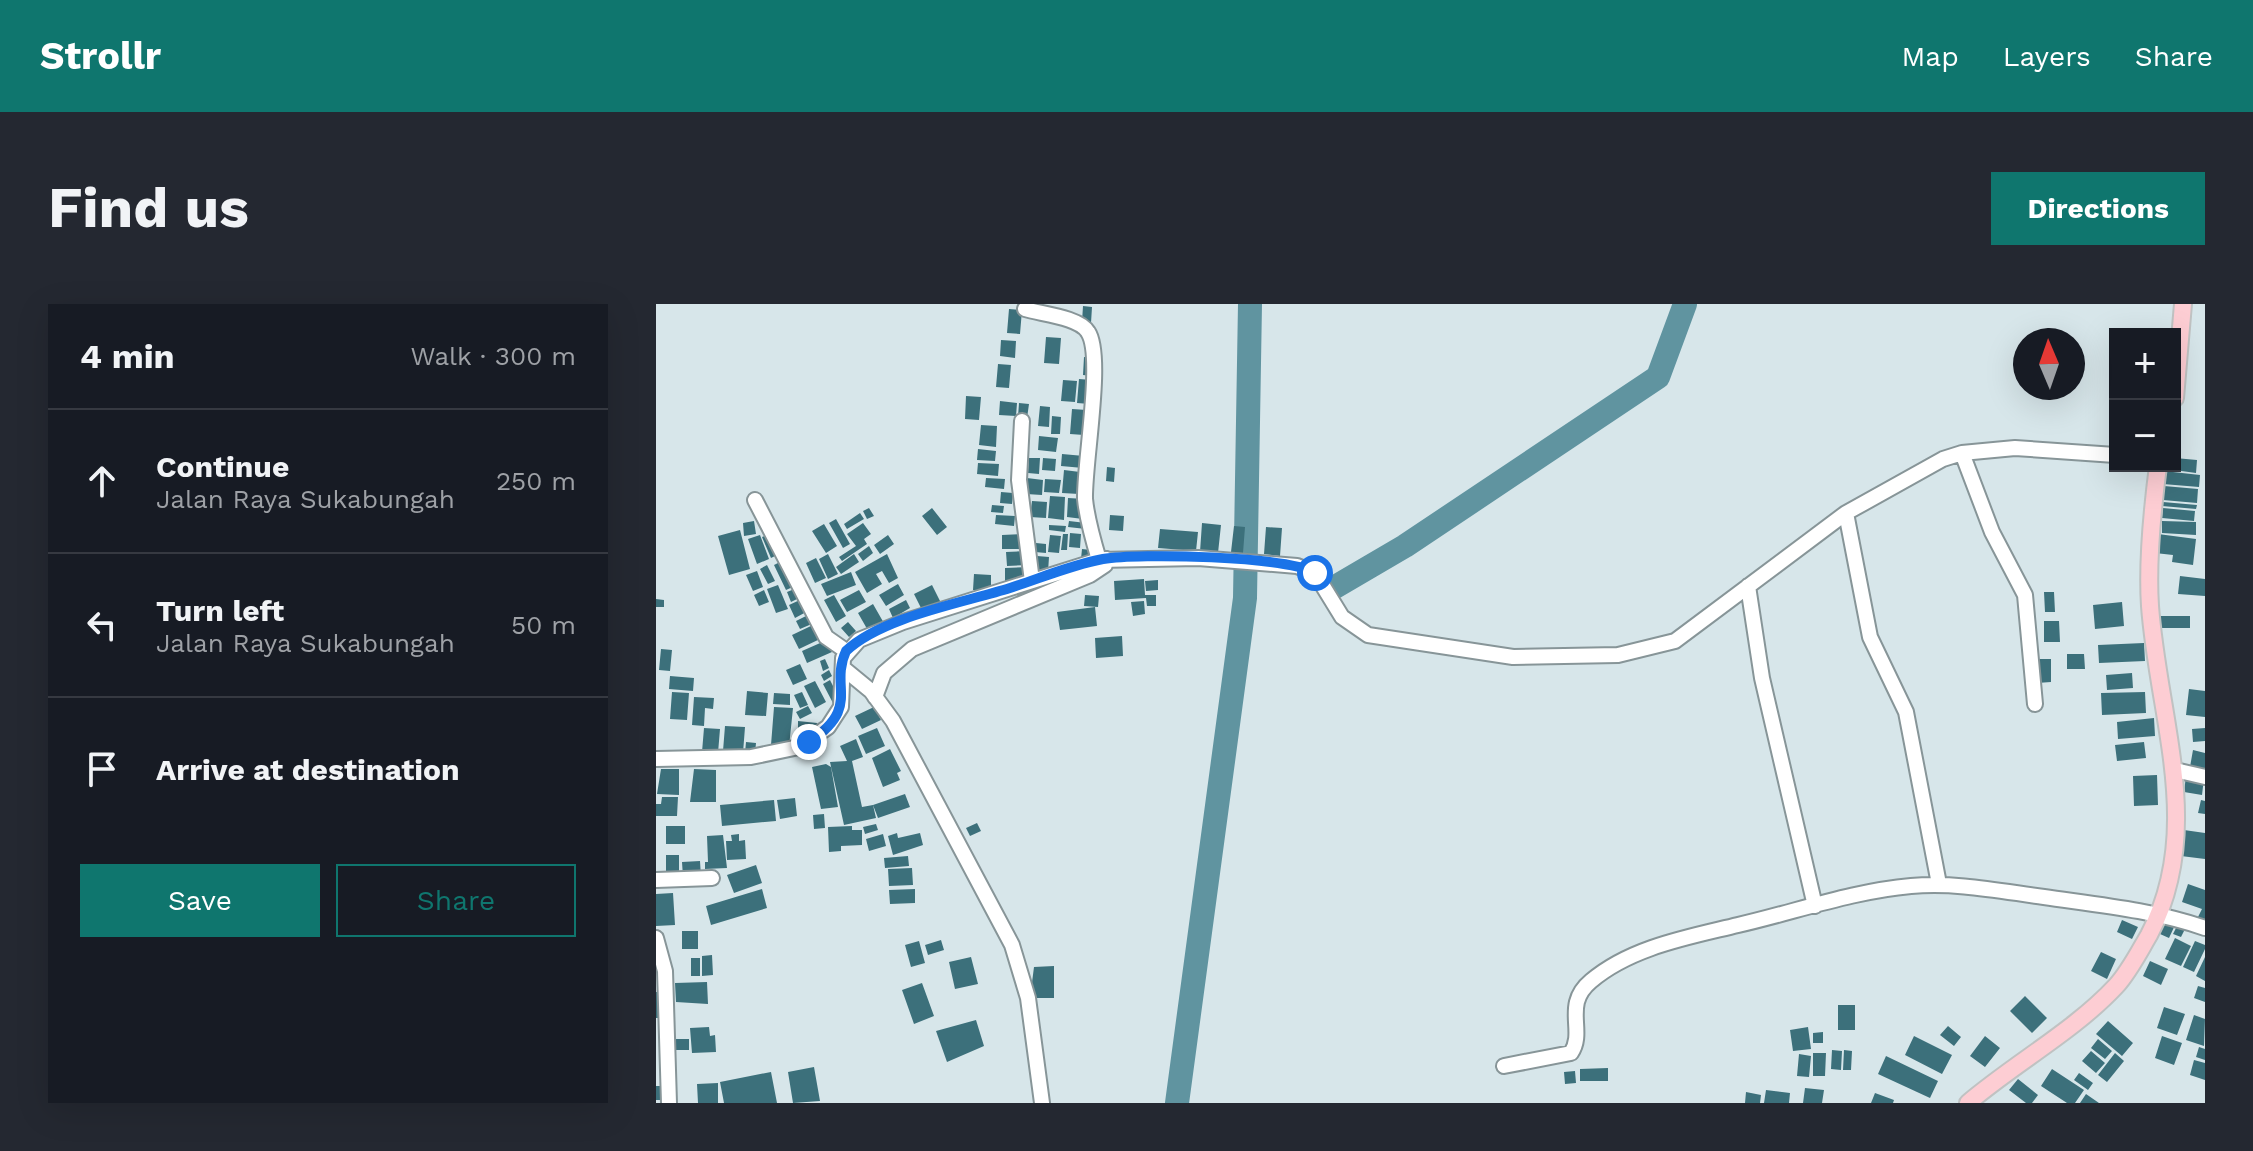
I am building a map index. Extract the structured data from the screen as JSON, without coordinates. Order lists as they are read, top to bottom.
{
  "north": "top",
  "page": {
    "header": "Strollr",
    "nav": ["Map", "Layers", "Share"],
    "buttons": [
      "Directions",
      ["Save", "Share"]
    ],
    "title": "Find us",
    "heading": ["4 min", "Walk · 300 m"],
    "map_buttons": ["+", "−"],
    "list": [
      ["Continue", "Jalan Raya Sukabungah", "250 m"],
      ["Turn left", "Jalan Raya Sukabungah", "50 m"],
      "Arrive at destination"
    ]
  }
}
